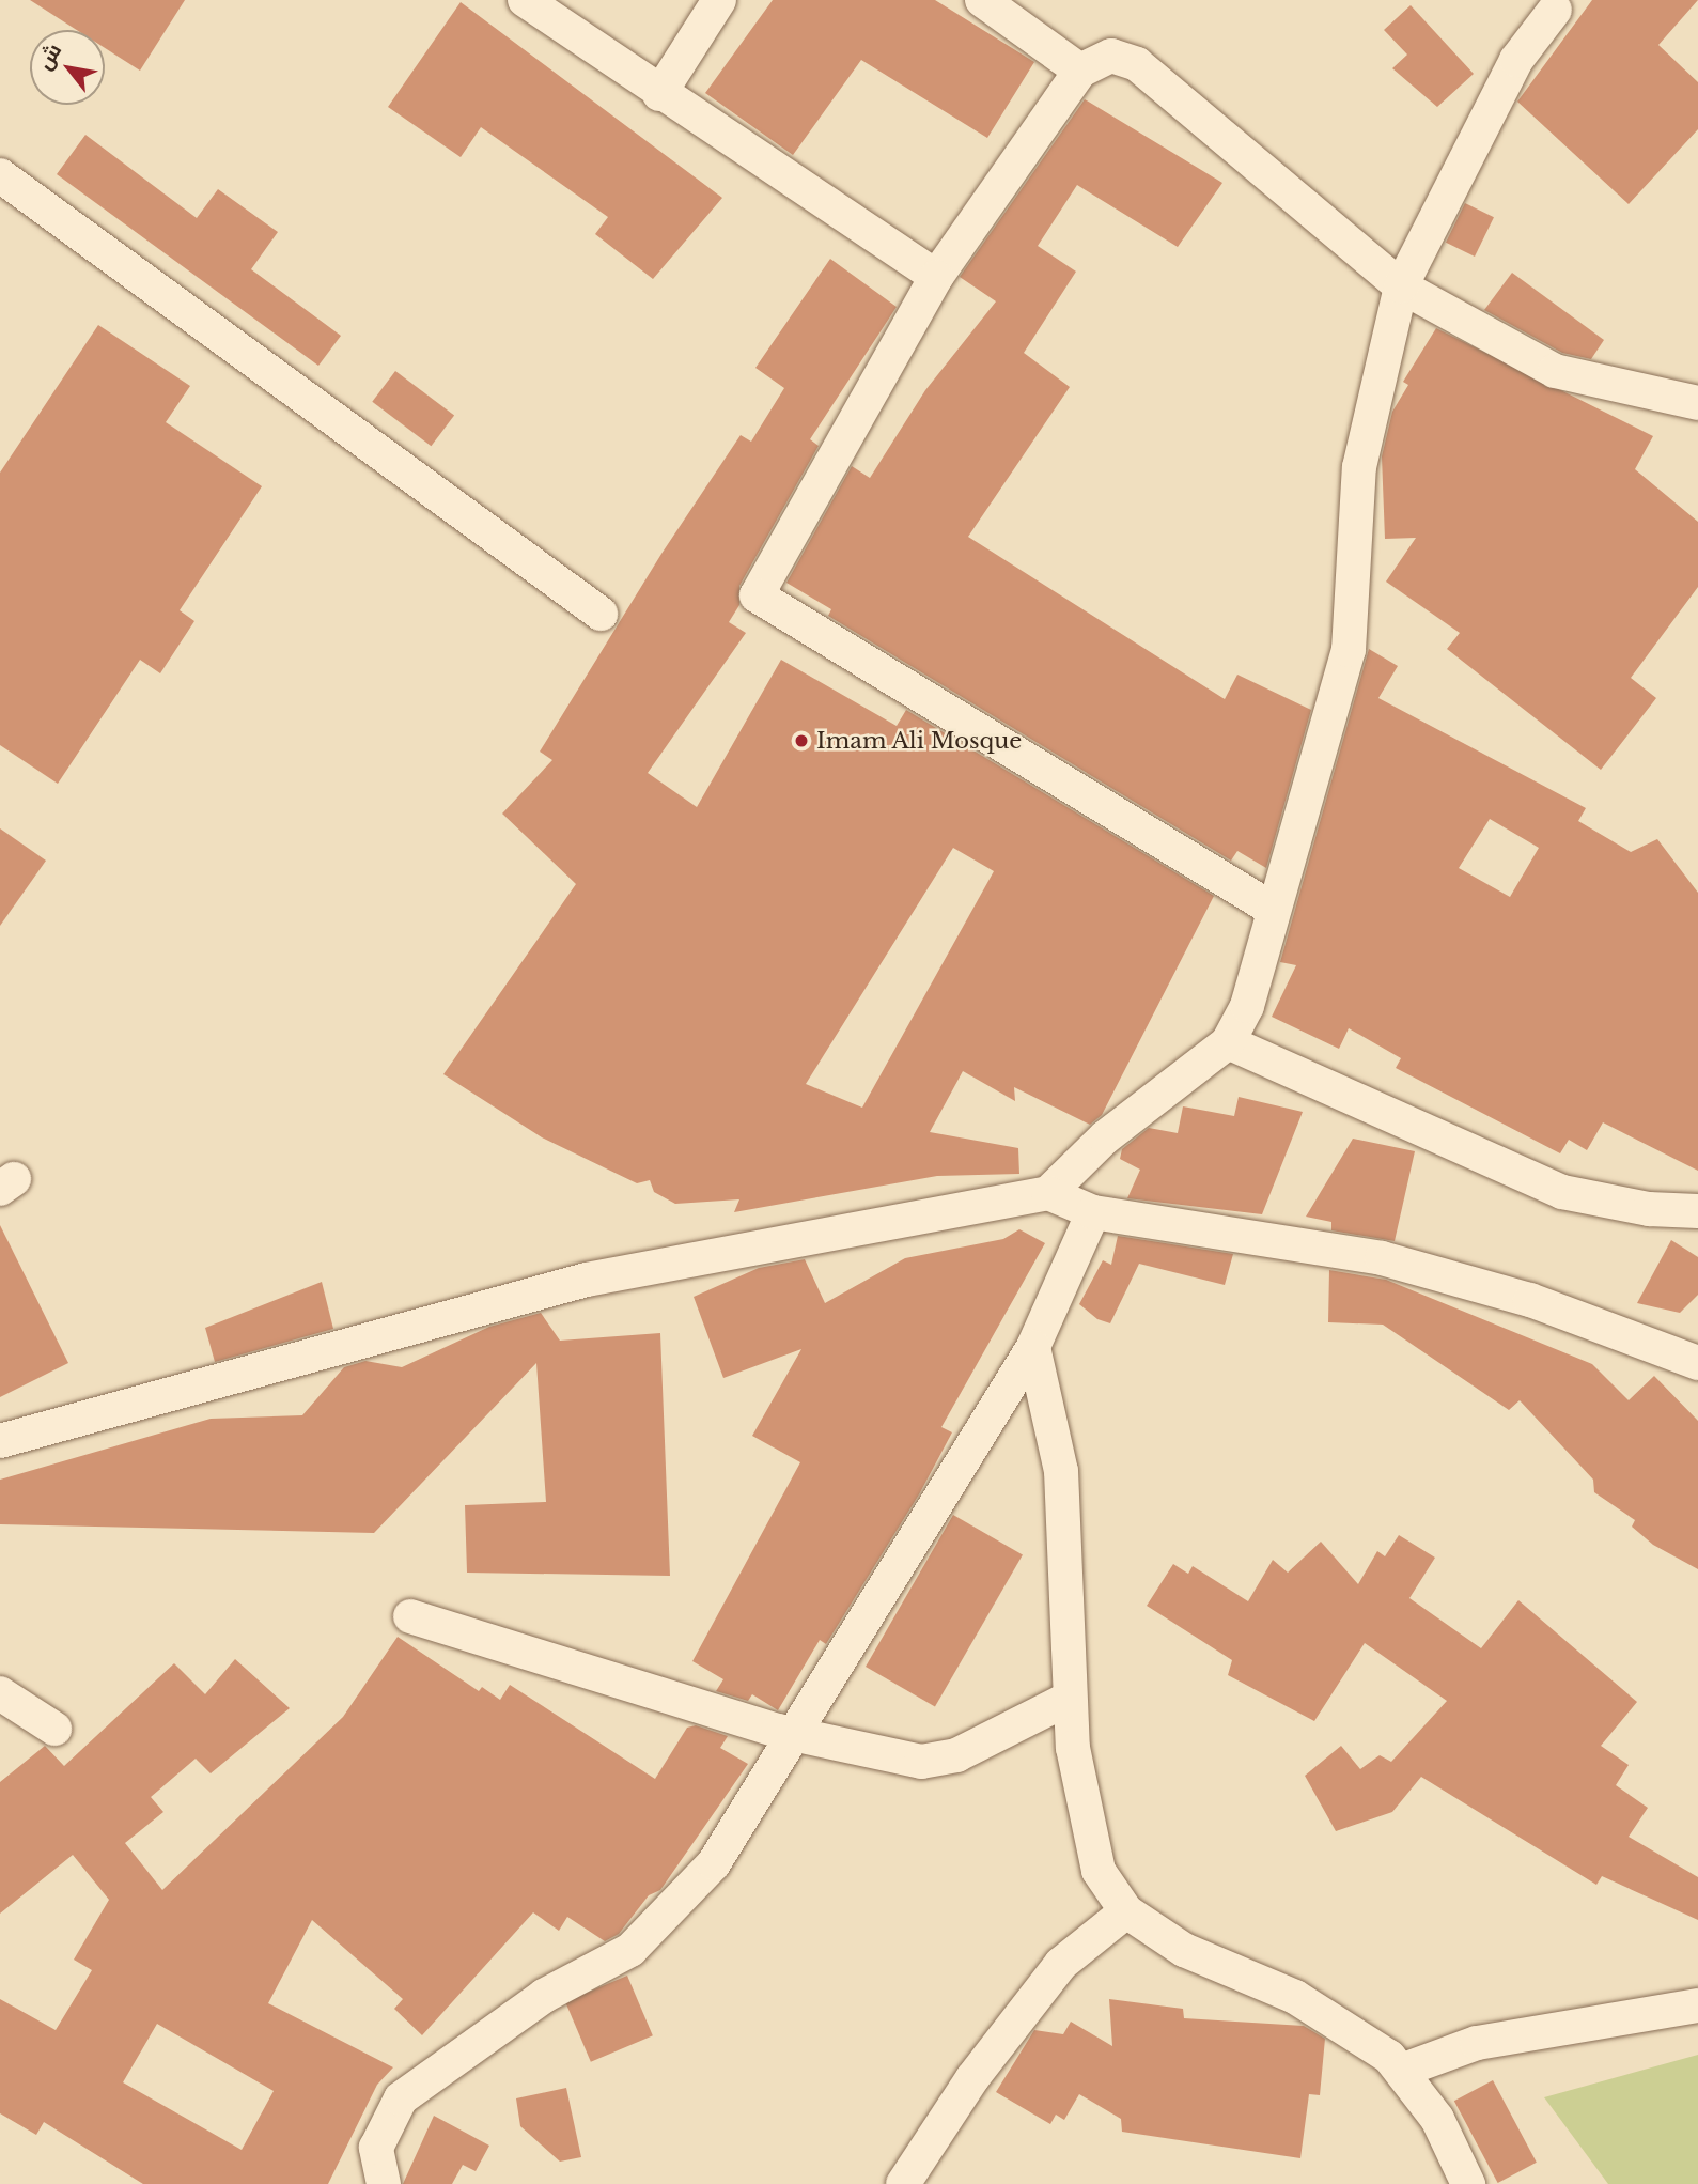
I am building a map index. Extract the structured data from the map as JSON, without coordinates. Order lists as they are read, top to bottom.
{
  "places": ["Imam Ali Mosque"],
  "north": "top left"
}
